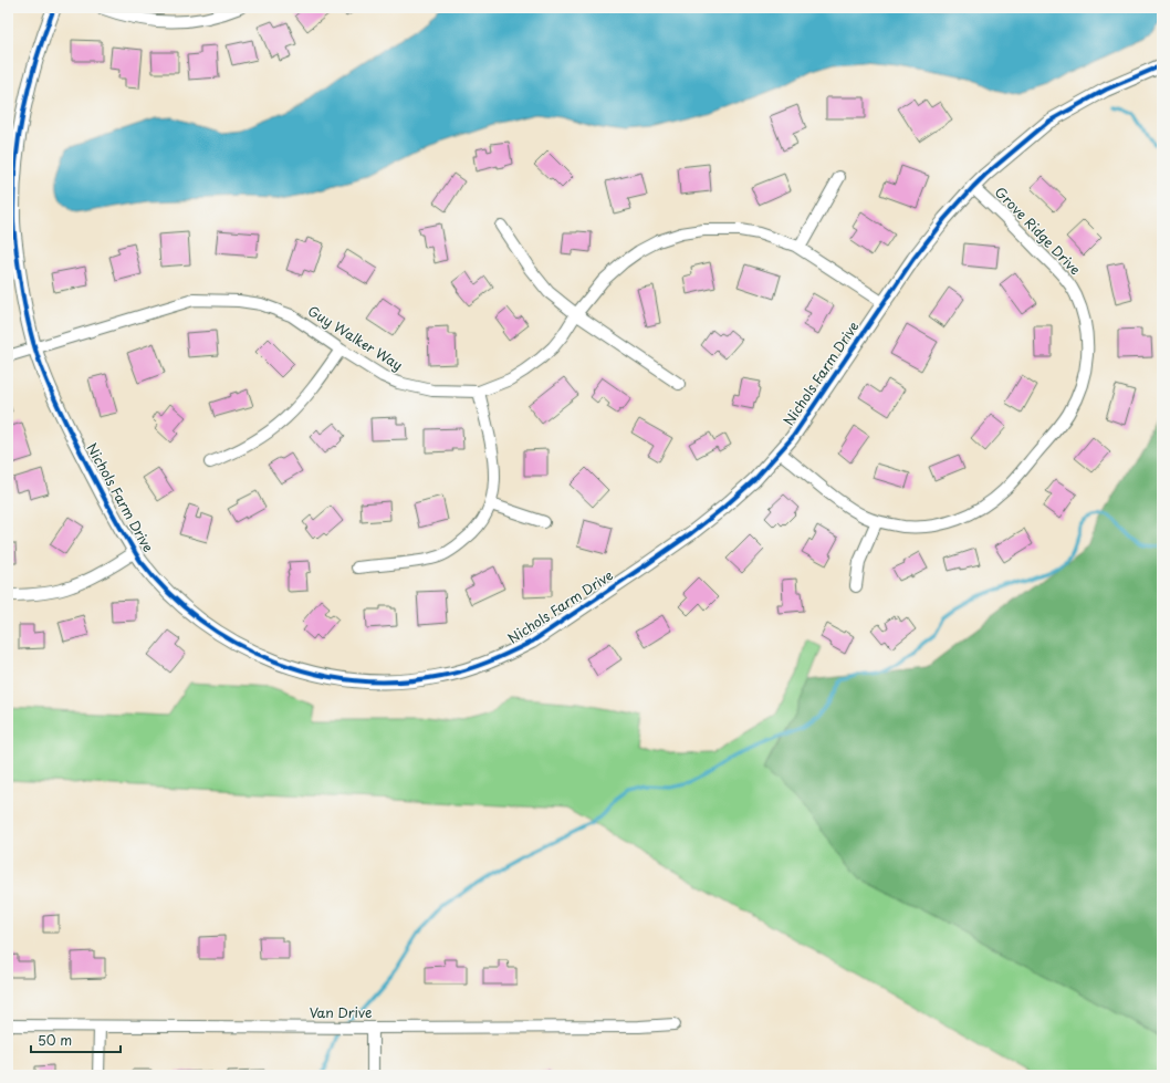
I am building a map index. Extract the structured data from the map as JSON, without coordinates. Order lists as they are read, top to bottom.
{
  "streets": {
    "street": [
      "Grove Ridge Drive",
      "Guy Walker Way",
      "Nichols Farm Drive",
      "Van Drive"
    ]
  },
  "crossings": [
    ["Grove Ridge Drive", "Nichols Farm Drive"],
    ["Guy Walker Way", "Nichols Farm Drive"]
  ],
  "scale_bar": "50 m"
}
